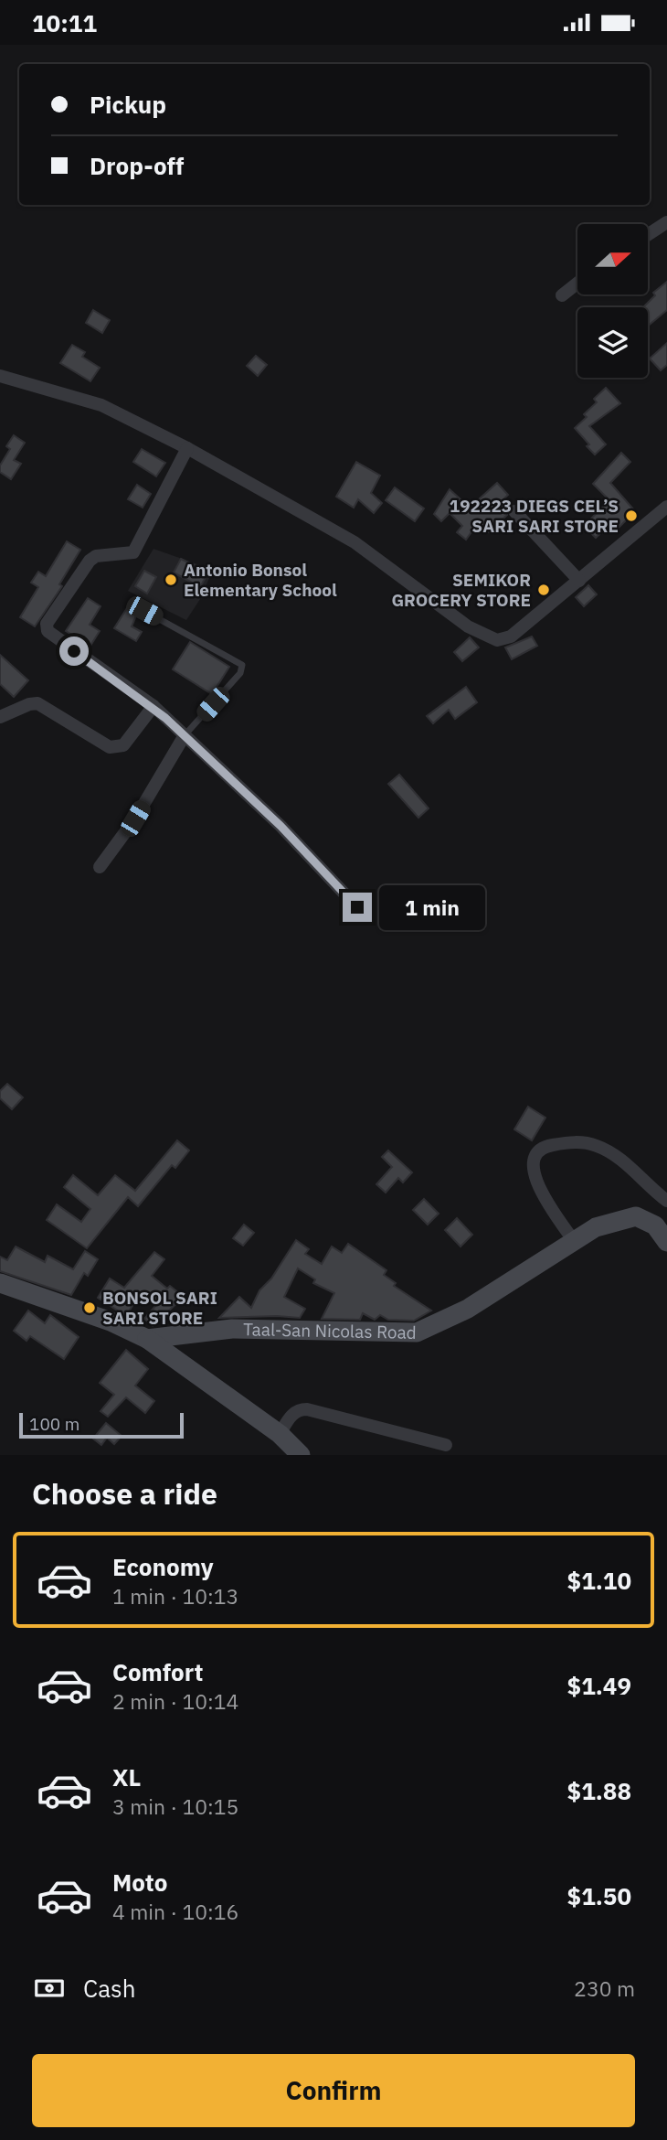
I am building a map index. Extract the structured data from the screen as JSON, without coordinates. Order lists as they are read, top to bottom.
{
  "streets": {
    "main road": ["Taal-San Nicolas Road"]
  },
  "places": [
    "192223 DIEGS CEL’S SARI SARI STORE",
    "Antonio Bonsol Elementary School",
    "SEMIKOR GROCERY STORE",
    "BONSOL SARI SARI STORE"
  ],
  "scale_bar": "100 m",
  "north": "right",
  "page": {
    "status": "10:11",
    "banner": ["Pickup", "Drop-off"],
    "bubble": "1 min",
    "scale": "100 m",
    "heading": "Choose a ride",
    "list": [
      {
        "name": "Economy",
        "note": "1 min · 10:13",
        "value": "$1.10"
      },
      {
        "name": "Comfort",
        "note": "2 min · 10:14",
        "value": "$1.49"
      },
      {
        "name": "XL",
        "note": "3 min · 10:15",
        "value": "$1.88"
      },
      {
        "name": "Moto",
        "note": "4 min · 10:16",
        "value": "$1.50"
      }
    ],
    "pay": ["Cash", "230 m"],
    "buttons": "Confirm"
  }
}
